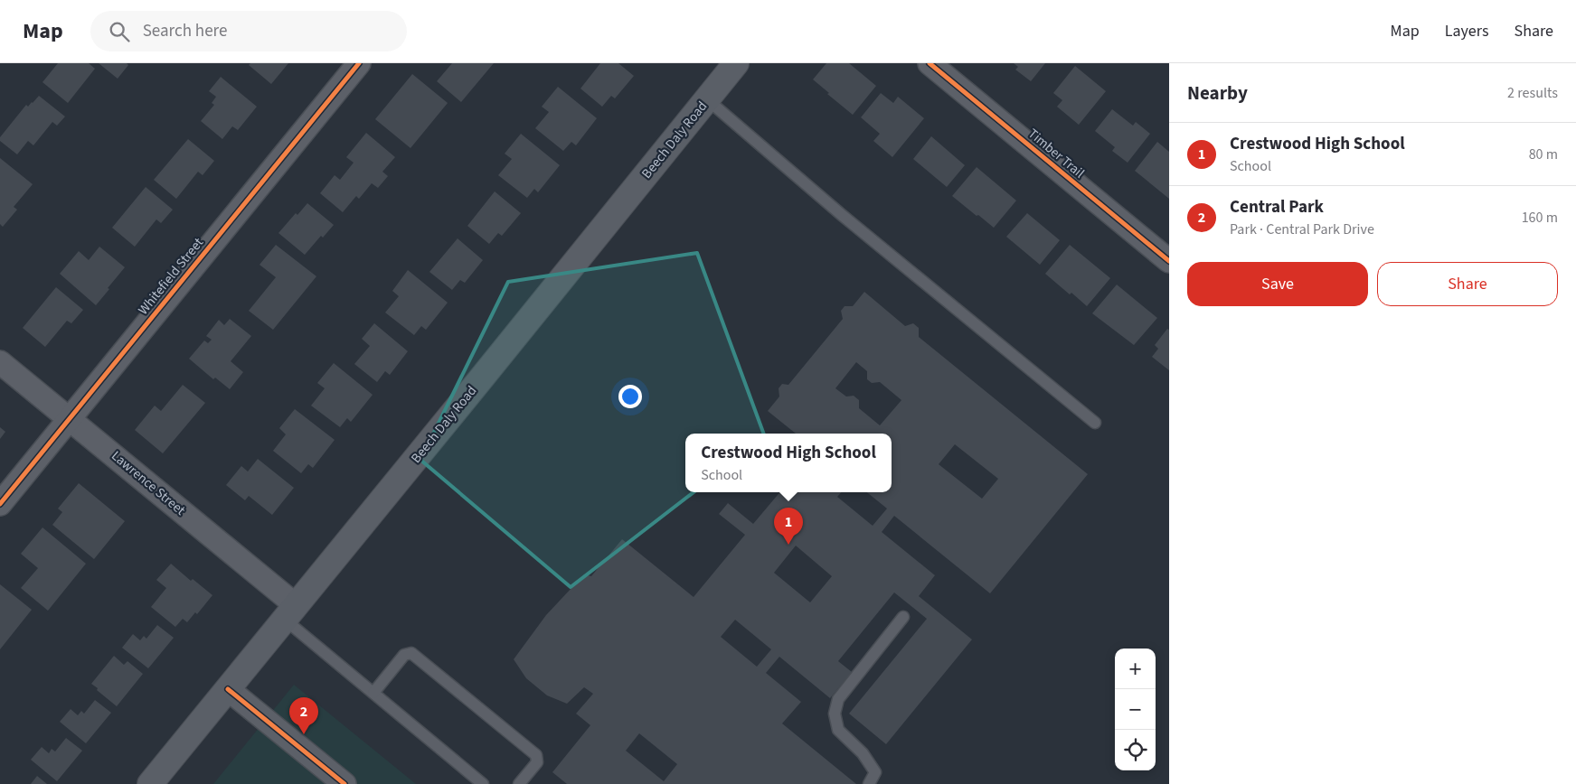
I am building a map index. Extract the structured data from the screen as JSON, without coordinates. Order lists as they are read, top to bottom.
{
  "streets": {
    "main road": ["Beech Daly Road"],
    "street": ["Timber Trail", "Whitefield Street", "Lawrence Street"]
  },
  "crossings": [
    ["Beech Daly Road", "Lawrence Street"],
    ["Whitefield Street", "Lawrence Street"]
  ],
  "page": {
    "header": "Map",
    "search": "Search here",
    "nav": ["Map", "Layers", "Share"],
    "heading": ["Nearby", "2 results"],
    "list": [
      {
        "mark": "1",
        "name": "Crestwood High School",
        "note": "School",
        "value": "80 m"
      },
      {
        "mark": "2",
        "name": "Central Park",
        "note": "Park · Central Park Drive",
        "value": "160 m"
      }
    ],
    "buttons": ["Save", "Share"],
    "popup": ["Crestwood High School", "School"],
    "pins": ["1", "2"],
    "map_buttons": ["+", "−"]
  }
}
